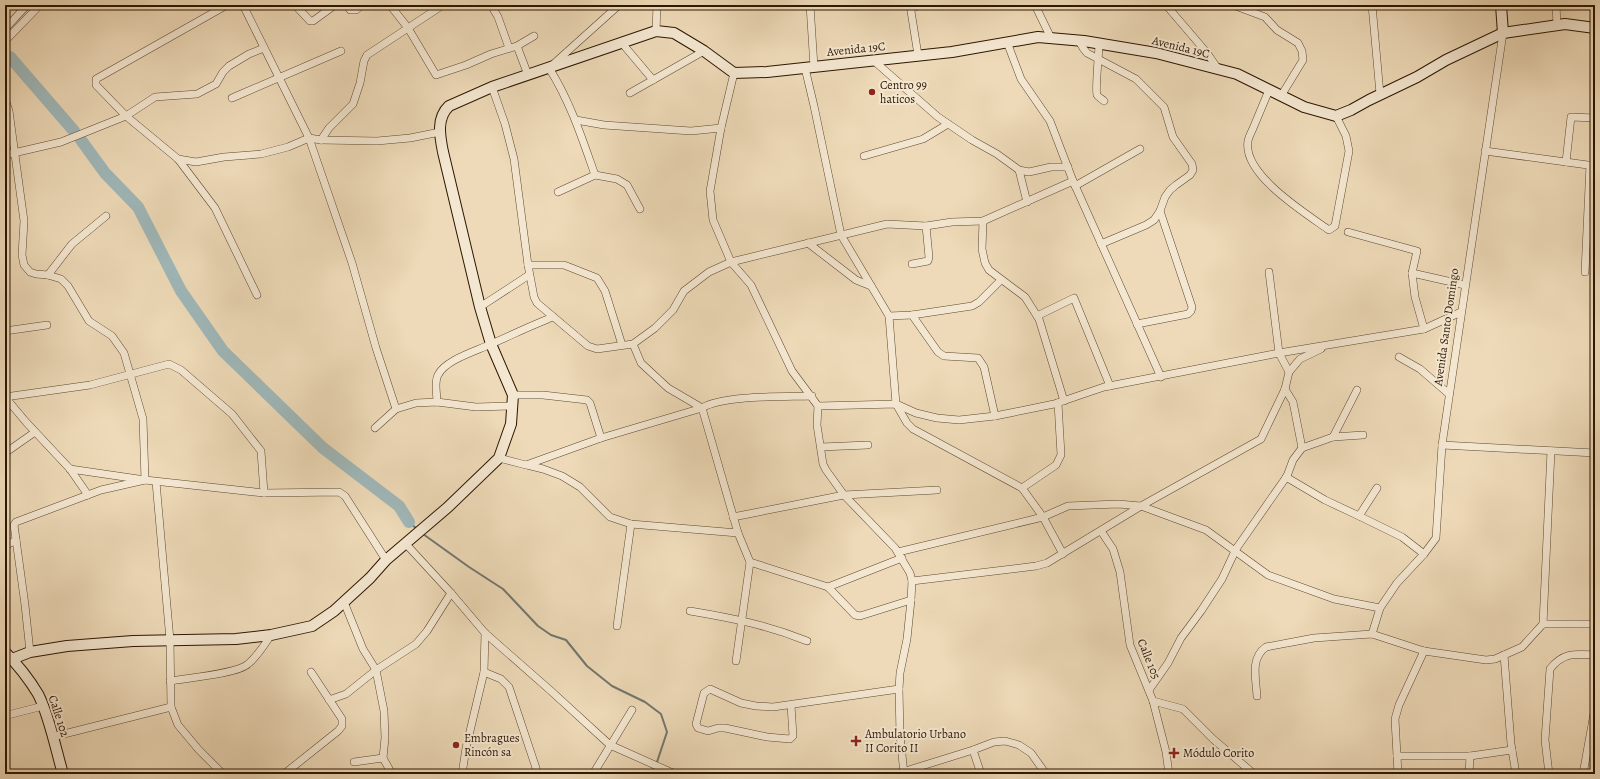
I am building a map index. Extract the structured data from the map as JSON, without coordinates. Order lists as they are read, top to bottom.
{
  "streets": {
    "street": [
      "Avenida 19C",
      "Avenida Santo Domingo",
      "Calle 105",
      "Calle 102"
    ]
  },
  "places": {
    "other": ["Centro 99 haticos", "Embragues Rincón sa"],
    "health": ["Ambulatorio Urbano II Corito II", "Módulo Corito"]
  }
}
